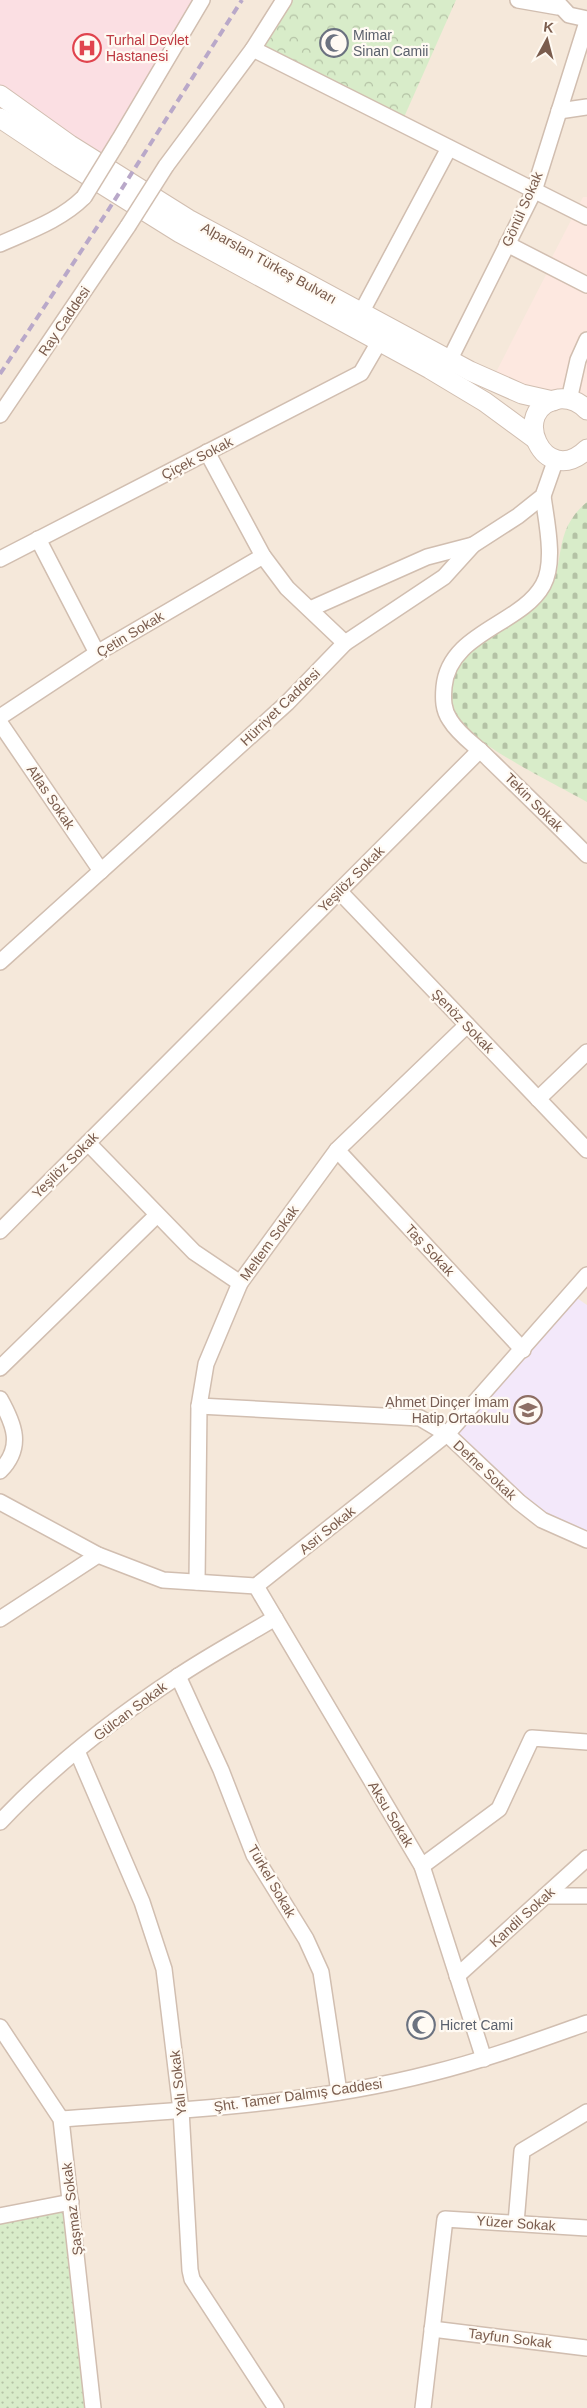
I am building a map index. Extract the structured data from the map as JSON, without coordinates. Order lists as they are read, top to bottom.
{
  "streets": {
    "street": [
      "Gönül Sokak",
      "Alparslan Türkeş Bulvarı",
      "Ray Caddesi",
      "Çiçek Sokak",
      "Çetin Sokak",
      "Hürriyet Caddesi",
      "Atlas Sokak",
      "Tekin Sokak",
      "Yeşilöz Sokak",
      "Şenöz Sokak",
      "Meltem Sokak",
      "Taş Sokak",
      "Defne Sokak",
      "Asri Sokak",
      "Gülcan Sokak",
      "Aksu Sokak",
      "Türkel Sokak",
      "Kandil Sokak",
      "Yalı Sokak",
      "Şht. Tamer Dalmış Caddesi",
      "Şaşmaz Sokak",
      "Yüzer Sokak",
      "Tayfun Sokak"
    ]
  },
  "crossings": [
    ["Gönül Sokak", "Alparslan Türkeş Bulvarı"],
    ["Alparslan Türkeş Bulvarı", "Çiçek Sokak"],
    ["Hürriyet Caddesi", "Atlas Sokak"],
    ["Tekin Sokak", "Yeşilöz Sokak"],
    ["Yeşilöz Sokak", "Şenöz Sokak"],
    ["Şenöz Sokak", "Meltem Sokak"],
    ["Meltem Sokak", "Taş Sokak"],
    ["Meltem Sokak", "Defne Sokak"],
    ["Taş Sokak", "Asri Sokak"],
    ["Defne Sokak", "Asri Sokak"],
    ["Asri Sokak", "Aksu Sokak"],
    ["Gülcan Sokak", "Aksu Sokak"],
    ["Gülcan Sokak", "Türkel Sokak"],
    ["Gülcan Sokak", "Yalı Sokak"],
    ["Aksu Sokak", "Kandil Sokak"],
    ["Aksu Sokak", "Şht. Tamer Dalmış Caddesi"],
    ["Türkel Sokak", "Şht. Tamer Dalmış Caddesi"],
    ["Yalı Sokak", "Şht. Tamer Dalmış Caddesi"],
    ["Şht. Tamer Dalmış Caddesi", "Şaşmaz Sokak"],
    ["Yüzer Sokak", "Tayfun Sokak"]
  ],
  "places": {
    "mosque": ["Mimar Sinan Camii", "Hicret Cami"],
    "hospital": ["Turhal Devlet Hastanesi"],
    "school or university": ["Ahmet Dinçer İmam Hatip Ortaokulu"]
  },
  "north": "top"
}
